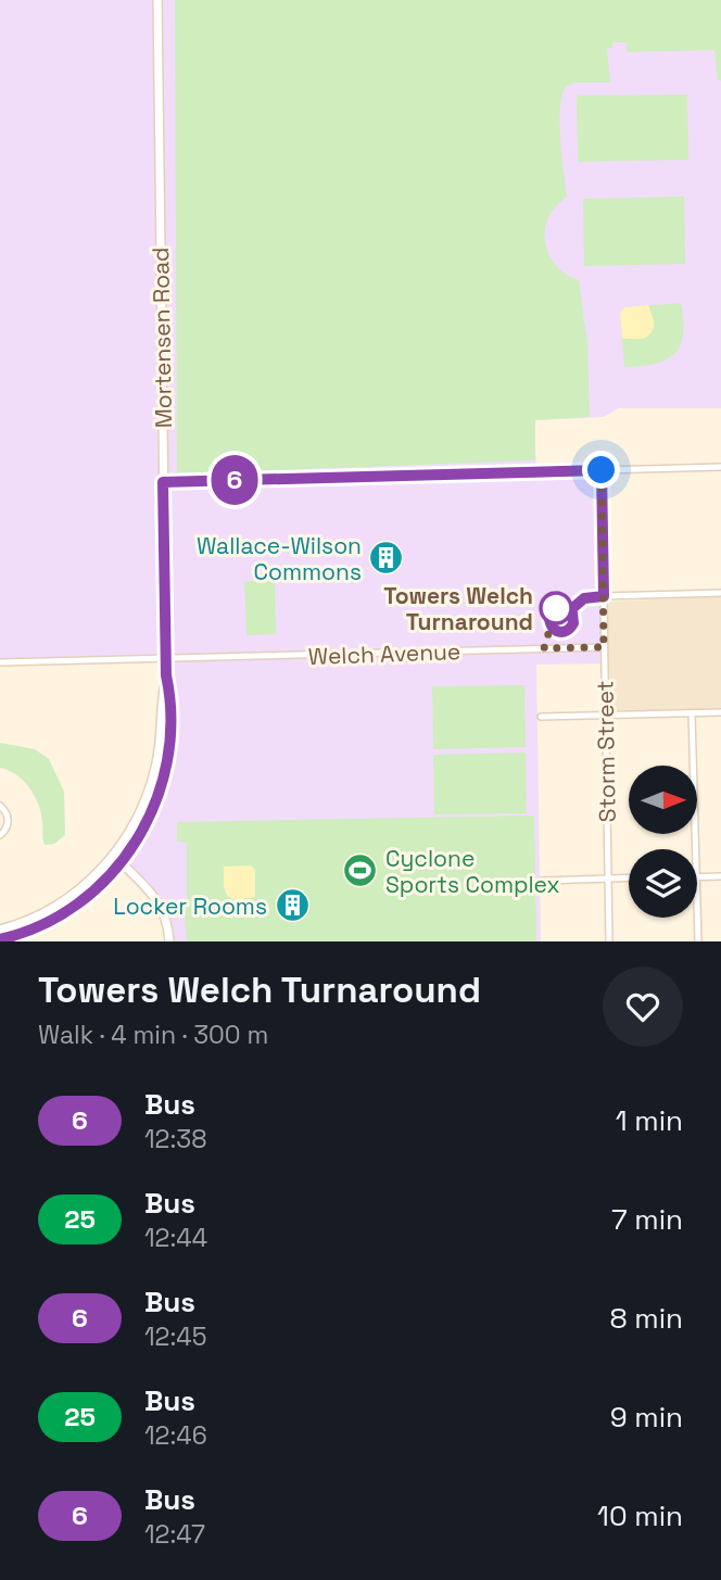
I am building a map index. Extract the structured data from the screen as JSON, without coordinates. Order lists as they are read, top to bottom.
{
  "streets": {
    "street": ["Mortensen Road", "Welch Avenue", "Storm Street"]
  },
  "crossings": [
    ["Mortensen Road", "Welch Avenue"],
    ["Welch Avenue", "Storm Street"]
  ],
  "places": {
    "building": ["Wallace-Wilson Commons", "Locker Rooms"],
    "other": ["Towers Welch Turnaround"],
    "sports": ["Cyclone Sports Complex"]
  },
  "lines": ["bus line 6"],
  "north": "right",
  "page": {
    "on_map": "6",
    "heading": ["Towers Welch Turnaround", "Walk · 4 min · 300 m"],
    "list": [
      {
        "mark": "6",
        "name": "Bus",
        "note": "12:38",
        "value": "1 min"
      },
      {
        "mark": "25",
        "name": "Bus",
        "note": "12:44",
        "value": "7 min"
      },
      {
        "mark": "6",
        "name": "Bus",
        "note": "12:45",
        "value": "8 min"
      },
      {
        "mark": "25",
        "name": "Bus",
        "note": "12:46",
        "value": "9 min"
      },
      {
        "mark": "6",
        "name": "Bus",
        "note": "12:47",
        "value": "10 min"
      }
    ]
  }
}
